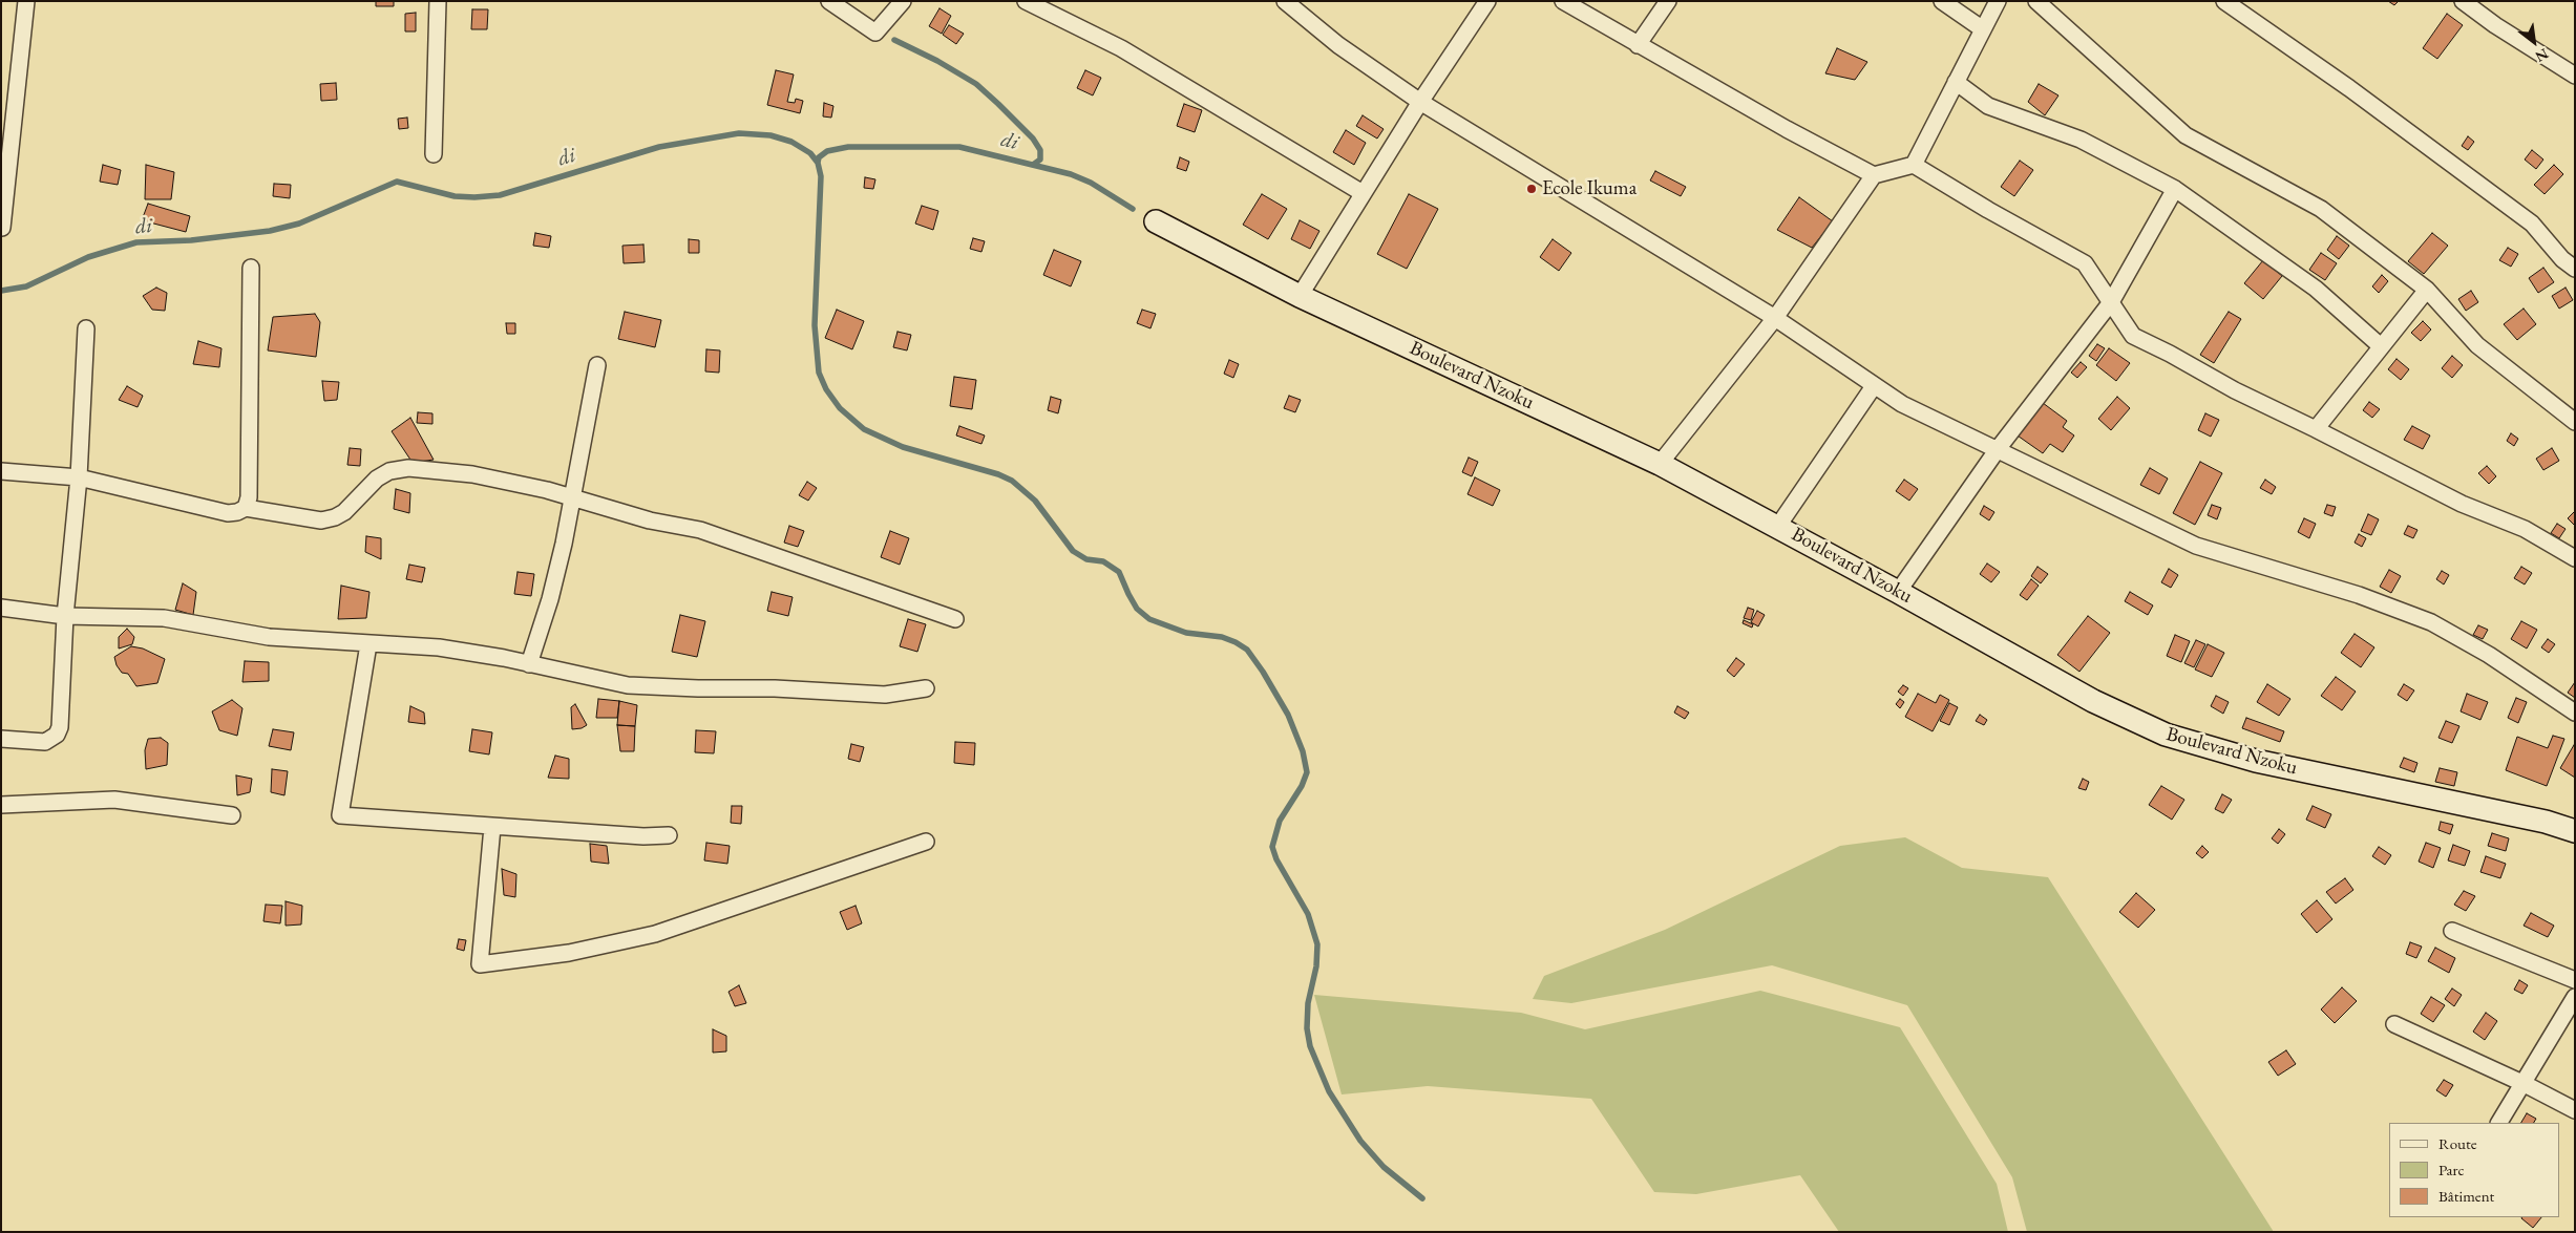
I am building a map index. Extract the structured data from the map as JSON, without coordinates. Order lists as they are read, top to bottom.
{
  "streets": {
    "street": ["Boulevard Nzoku"]
  },
  "water": ["di"],
  "places": ["Ecole Ikuma"],
  "legend": ["Route", "Parc", "Bâtiment"],
  "north": "bottom right"
}
